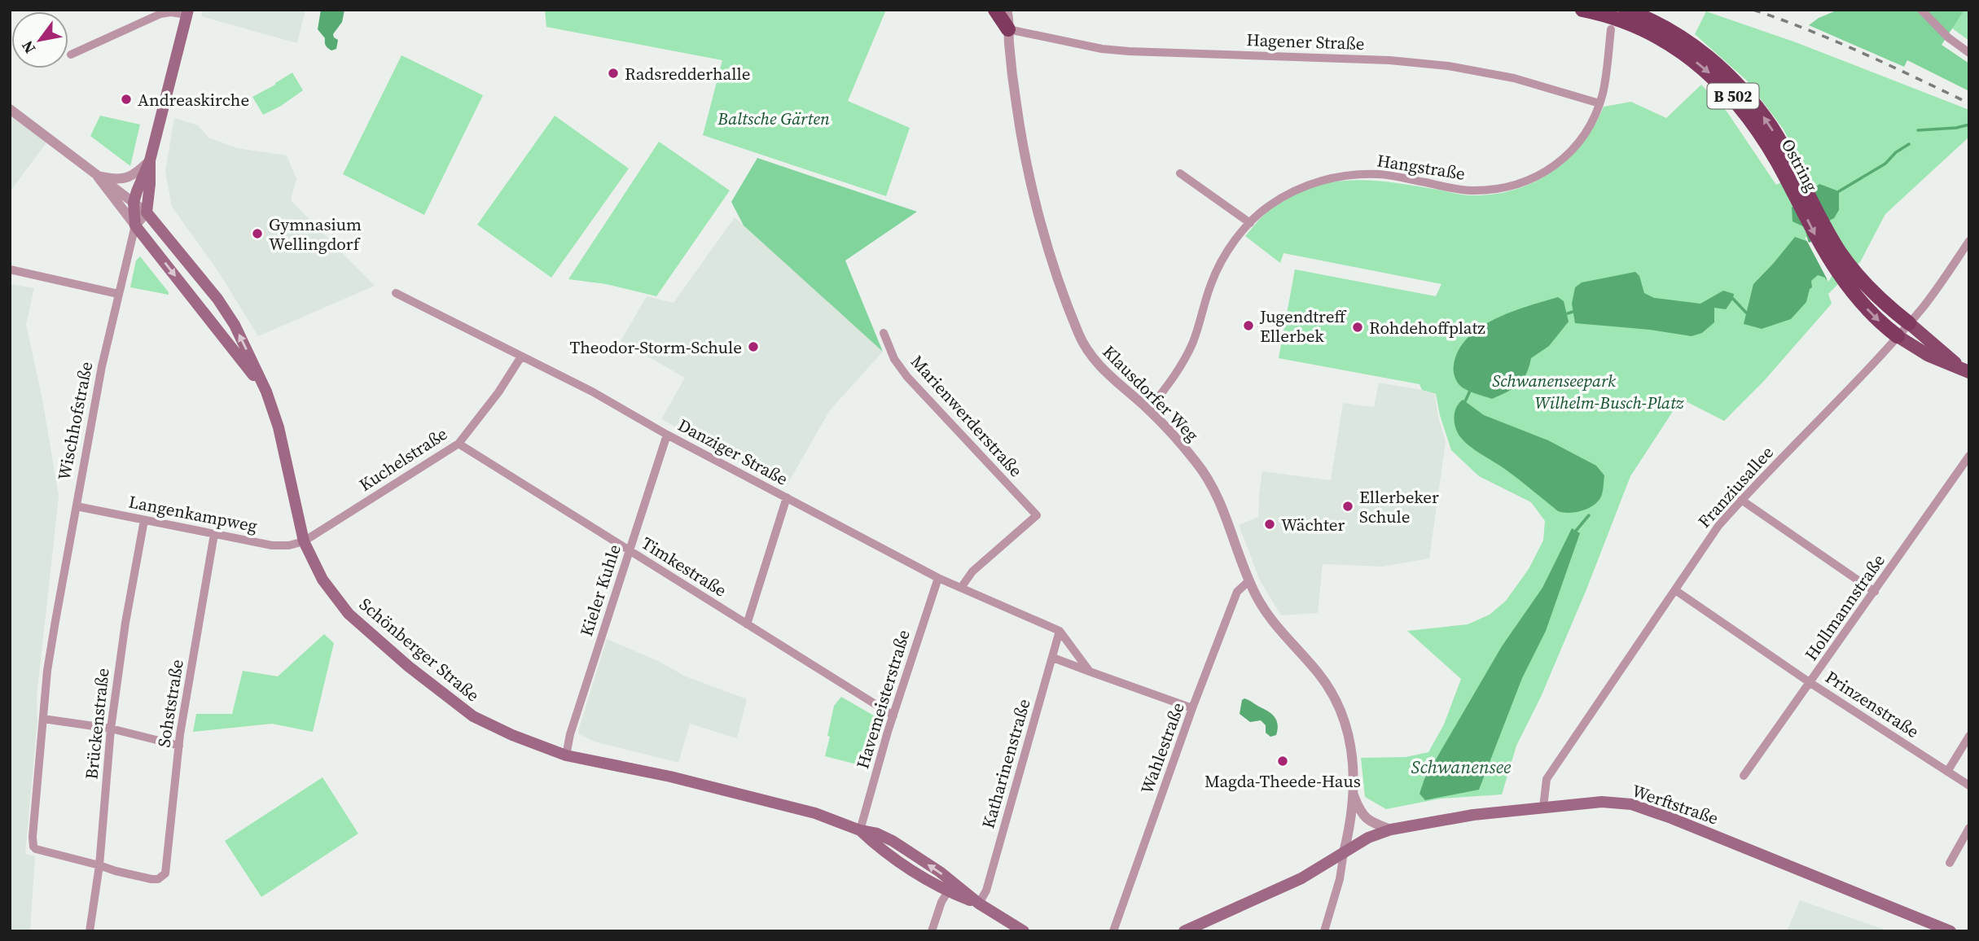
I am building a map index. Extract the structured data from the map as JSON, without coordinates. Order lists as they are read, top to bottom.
{
  "streets": {
    "highway": ["B 502", "Ostring"],
    "main road": ["Wischhofstraße", "Schönberger Straße", "Werftstraße"],
    "street": [
      "Hagener Straße",
      "Hangstraße",
      "Klausdorfer Weg",
      "Marienwerderstraße",
      "Danziger Straße",
      "Kuchelstraße",
      "Franziusallee",
      "Langenkampweg",
      "Timkestraße",
      "Kieler Kuhle",
      "Hollmannstraße",
      "Havemeisterstraße",
      "Sohststraße",
      "Prinzenstraße",
      "Brückenstraße",
      "Wahlestraße",
      "Katharinenstraße"
    ]
  },
  "crossings": [
    ["Hagener Straße", "Hangstraße"],
    ["Hagener Straße", "Klausdorfer Weg"],
    ["Ostring", "Franziusallee"],
    ["Hangstraße", "Klausdorfer Weg"],
    ["Klausdorfer Weg", "Wahlestraße"],
    ["Klausdorfer Weg", "Werftstraße"],
    ["Marienwerderstraße", "Danziger Straße"],
    ["Wischhofstraße", "Langenkampweg"],
    ["Wischhofstraße", "Schönberger Straße"],
    ["Wischhofstraße", "Sohststraße"],
    ["Wischhofstraße", "Brückenstraße"],
    ["Danziger Straße", "Kuchelstraße"],
    ["Danziger Straße", "Kieler Kuhle"],
    ["Danziger Straße", "Havemeisterstraße"],
    ["Danziger Straße", "Katharinenstraße"],
    ["Kuchelstraße", "Langenkampweg"],
    ["Kuchelstraße", "Timkestraße"],
    ["Kuchelstraße", "Schönberger Straße"],
    ["Franziusallee", "Prinzenstraße"],
    ["Franziusallee", "Werftstraße"],
    ["Langenkampweg", "Schönberger Straße"],
    ["Langenkampweg", "Sohststraße"],
    ["Langenkampweg", "Brückenstraße"],
    ["Timkestraße", "Kieler Kuhle"],
    ["Timkestraße", "Havemeisterstraße"],
    ["Kieler Kuhle", "Schönberger Straße"],
    ["Hollmannstraße", "Prinzenstraße"],
    ["Schönberger Straße", "Havemeisterstraße"],
    ["Schönberger Straße", "Katharinenstraße"],
    ["Sohststraße", "Brückenstraße"]
  ],
  "water": ["Schwanensee"],
  "parks": ["Baltsche Gärten", "Schwanenseepark", "Wilhelm-Busch-Platz"],
  "places": [
    "Radsredderhalle",
    "Andreaskirche",
    "Gymnasium Wellingdorf",
    "Jugendtreff Ellerbek",
    "Rohdehoffplatz",
    "Theodor-Storm-Schule",
    "Ellerbeker Schule",
    "Wächter",
    "Magda-Theede-Haus"
  ],
  "north": "bottom left"
}
